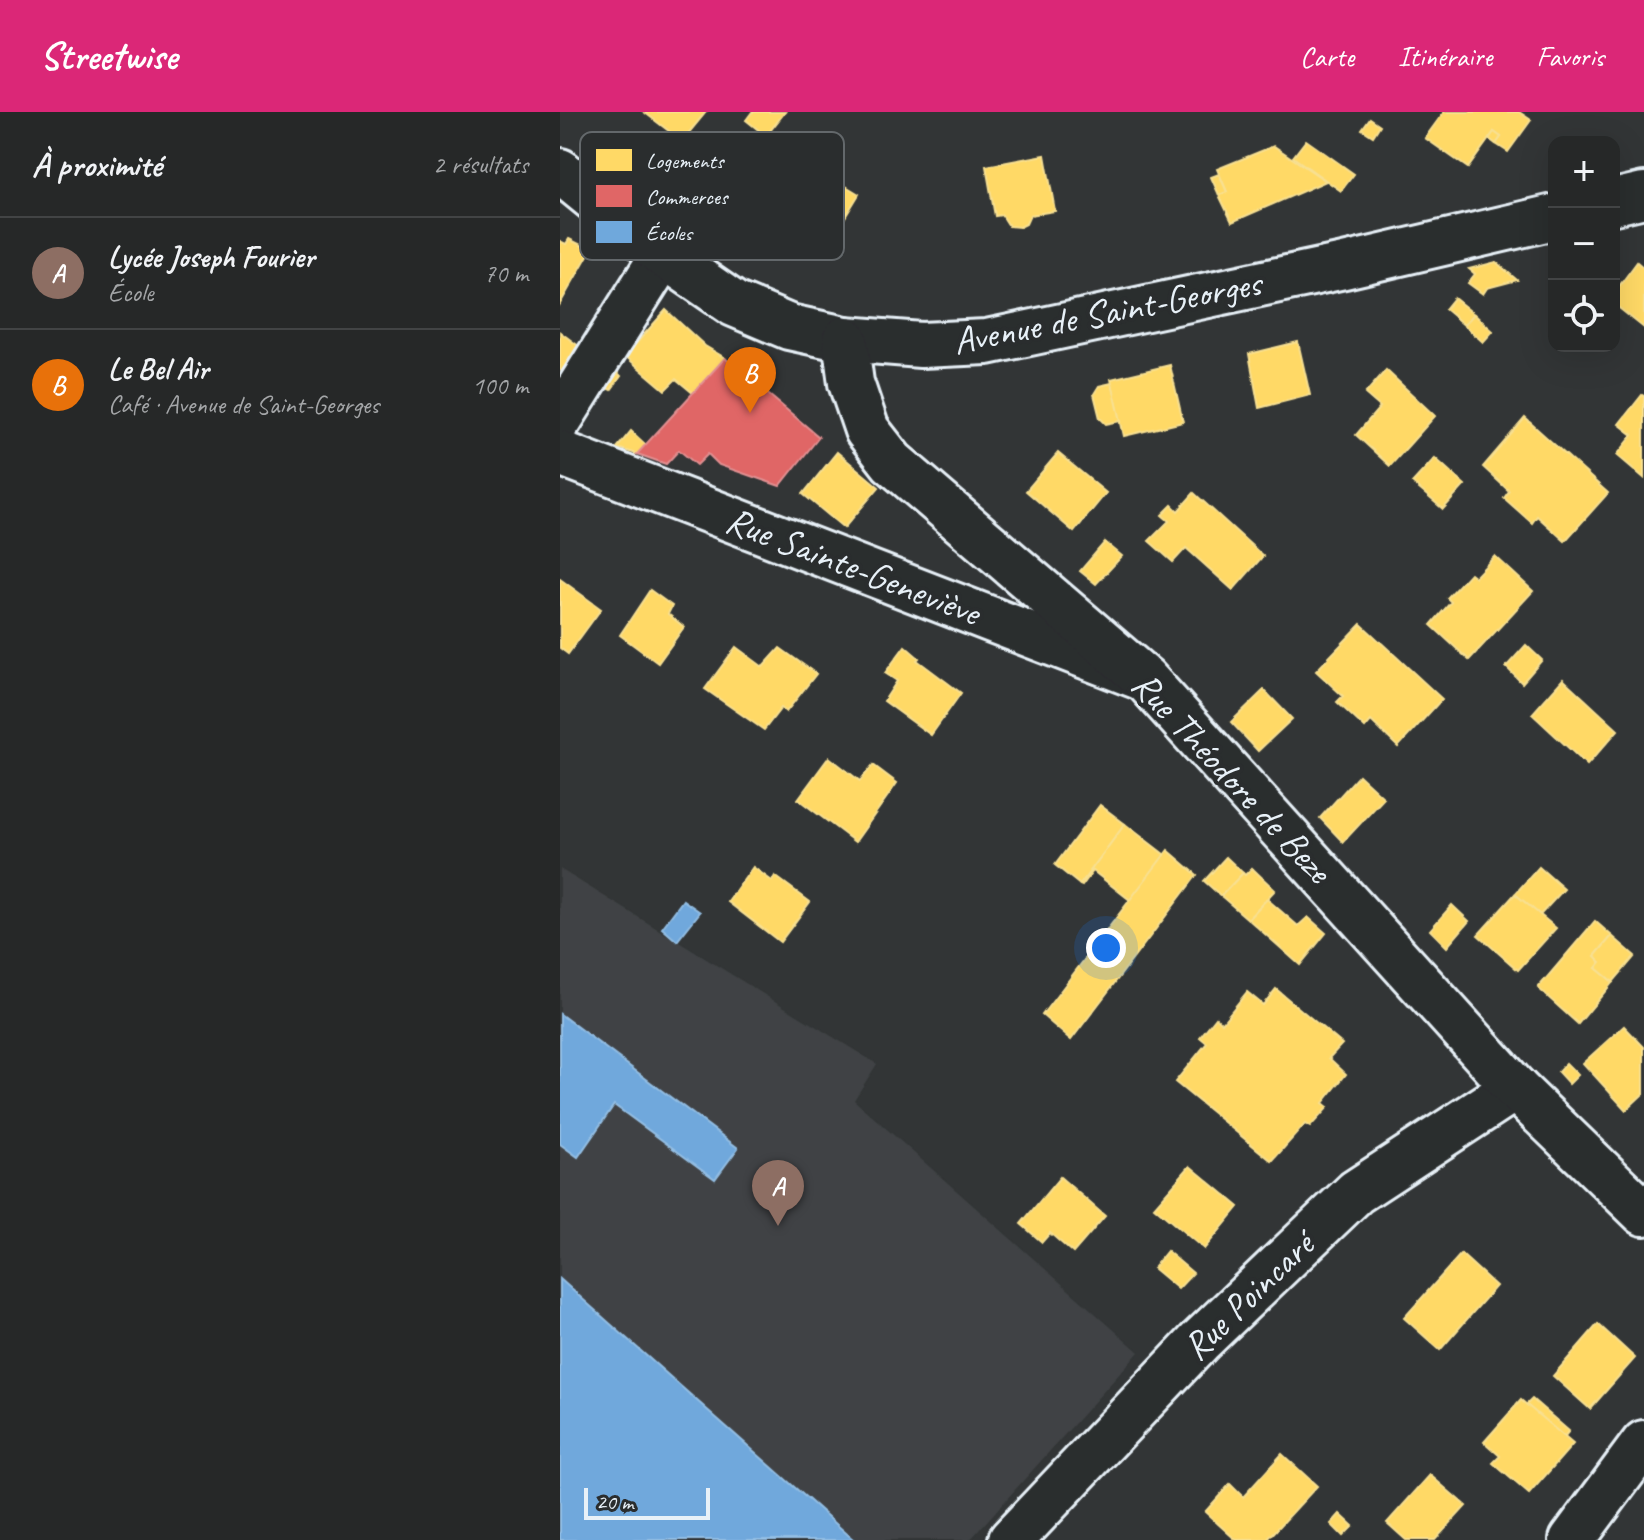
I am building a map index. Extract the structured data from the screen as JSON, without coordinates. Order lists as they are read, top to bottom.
{
  "streets": {
    "street": [
      "Avenue de Saint-Georges",
      "Rue Sainte-Geneviève",
      "Rue Théodore de Beze",
      "Rue Poincaré"
    ]
  },
  "crossings": [
    ["Avenue de Saint-Georges", "Rue Théodore de Beze"],
    ["Rue Sainte-Geneviève", "Rue Théodore de Beze"],
    ["Rue Théodore de Beze", "Rue Poincaré"]
  ],
  "legend": ["Logements", "Commerces", "Écoles"],
  "scale_bar": "20 m",
  "page": {
    "header": "Streetwise",
    "nav": ["Carte", "Itinéraire", "Favoris"],
    "heading": ["À proximité", "2 résultats"],
    "map_buttons": ["+", "−"],
    "list": [
      {
        "mark": "A",
        "name": "Lycée Joseph Fourier",
        "note": "École",
        "value": "70 m"
      },
      {
        "mark": "B",
        "name": "Le Bel Air",
        "note": "Café · Avenue de Saint-Georges",
        "value": "100 m"
      }
    ],
    "pins": ["B", "A"],
    "scale": "20 m"
  }
}
